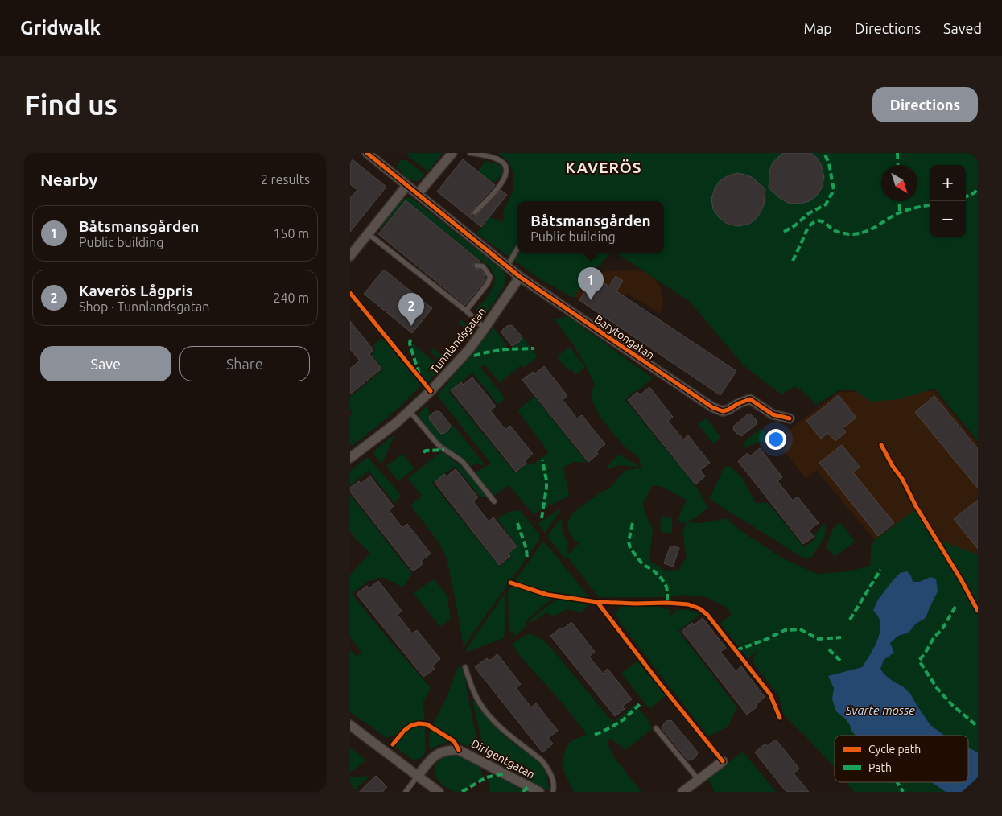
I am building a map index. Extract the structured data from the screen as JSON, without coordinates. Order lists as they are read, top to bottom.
{
  "streets": {
    "street": ["Barytongatan", "Tunnlandsgatan", "Dirigentgatan"]
  },
  "crossings": [
    ["Barytongatan", "Tunnlandsgatan"]
  ],
  "districts": ["KAVERÖS"],
  "water": ["Svarte mosse"],
  "legend": ["Cycle path", "Path"],
  "north": "bottom right",
  "page": {
    "header": "Gridwalk",
    "nav": ["Map", "Directions", "Saved"],
    "buttons": [
      "Directions",
      ["Save", "Share"]
    ],
    "title": "Find us",
    "heading": ["Nearby", "2 results"],
    "map_buttons": ["+", "−"],
    "popup": ["Båtsmansgården", "Public building"],
    "list": [
      {
        "mark": "1",
        "name": "Båtsmansgården",
        "note": "Public building",
        "value": "150 m"
      },
      {
        "mark": "2",
        "name": "Kaverös Lågpris",
        "note": "Shop · Tunnlandsgatan",
        "value": "240 m"
      }
    ],
    "pins": ["1", "2"]
  }
}
